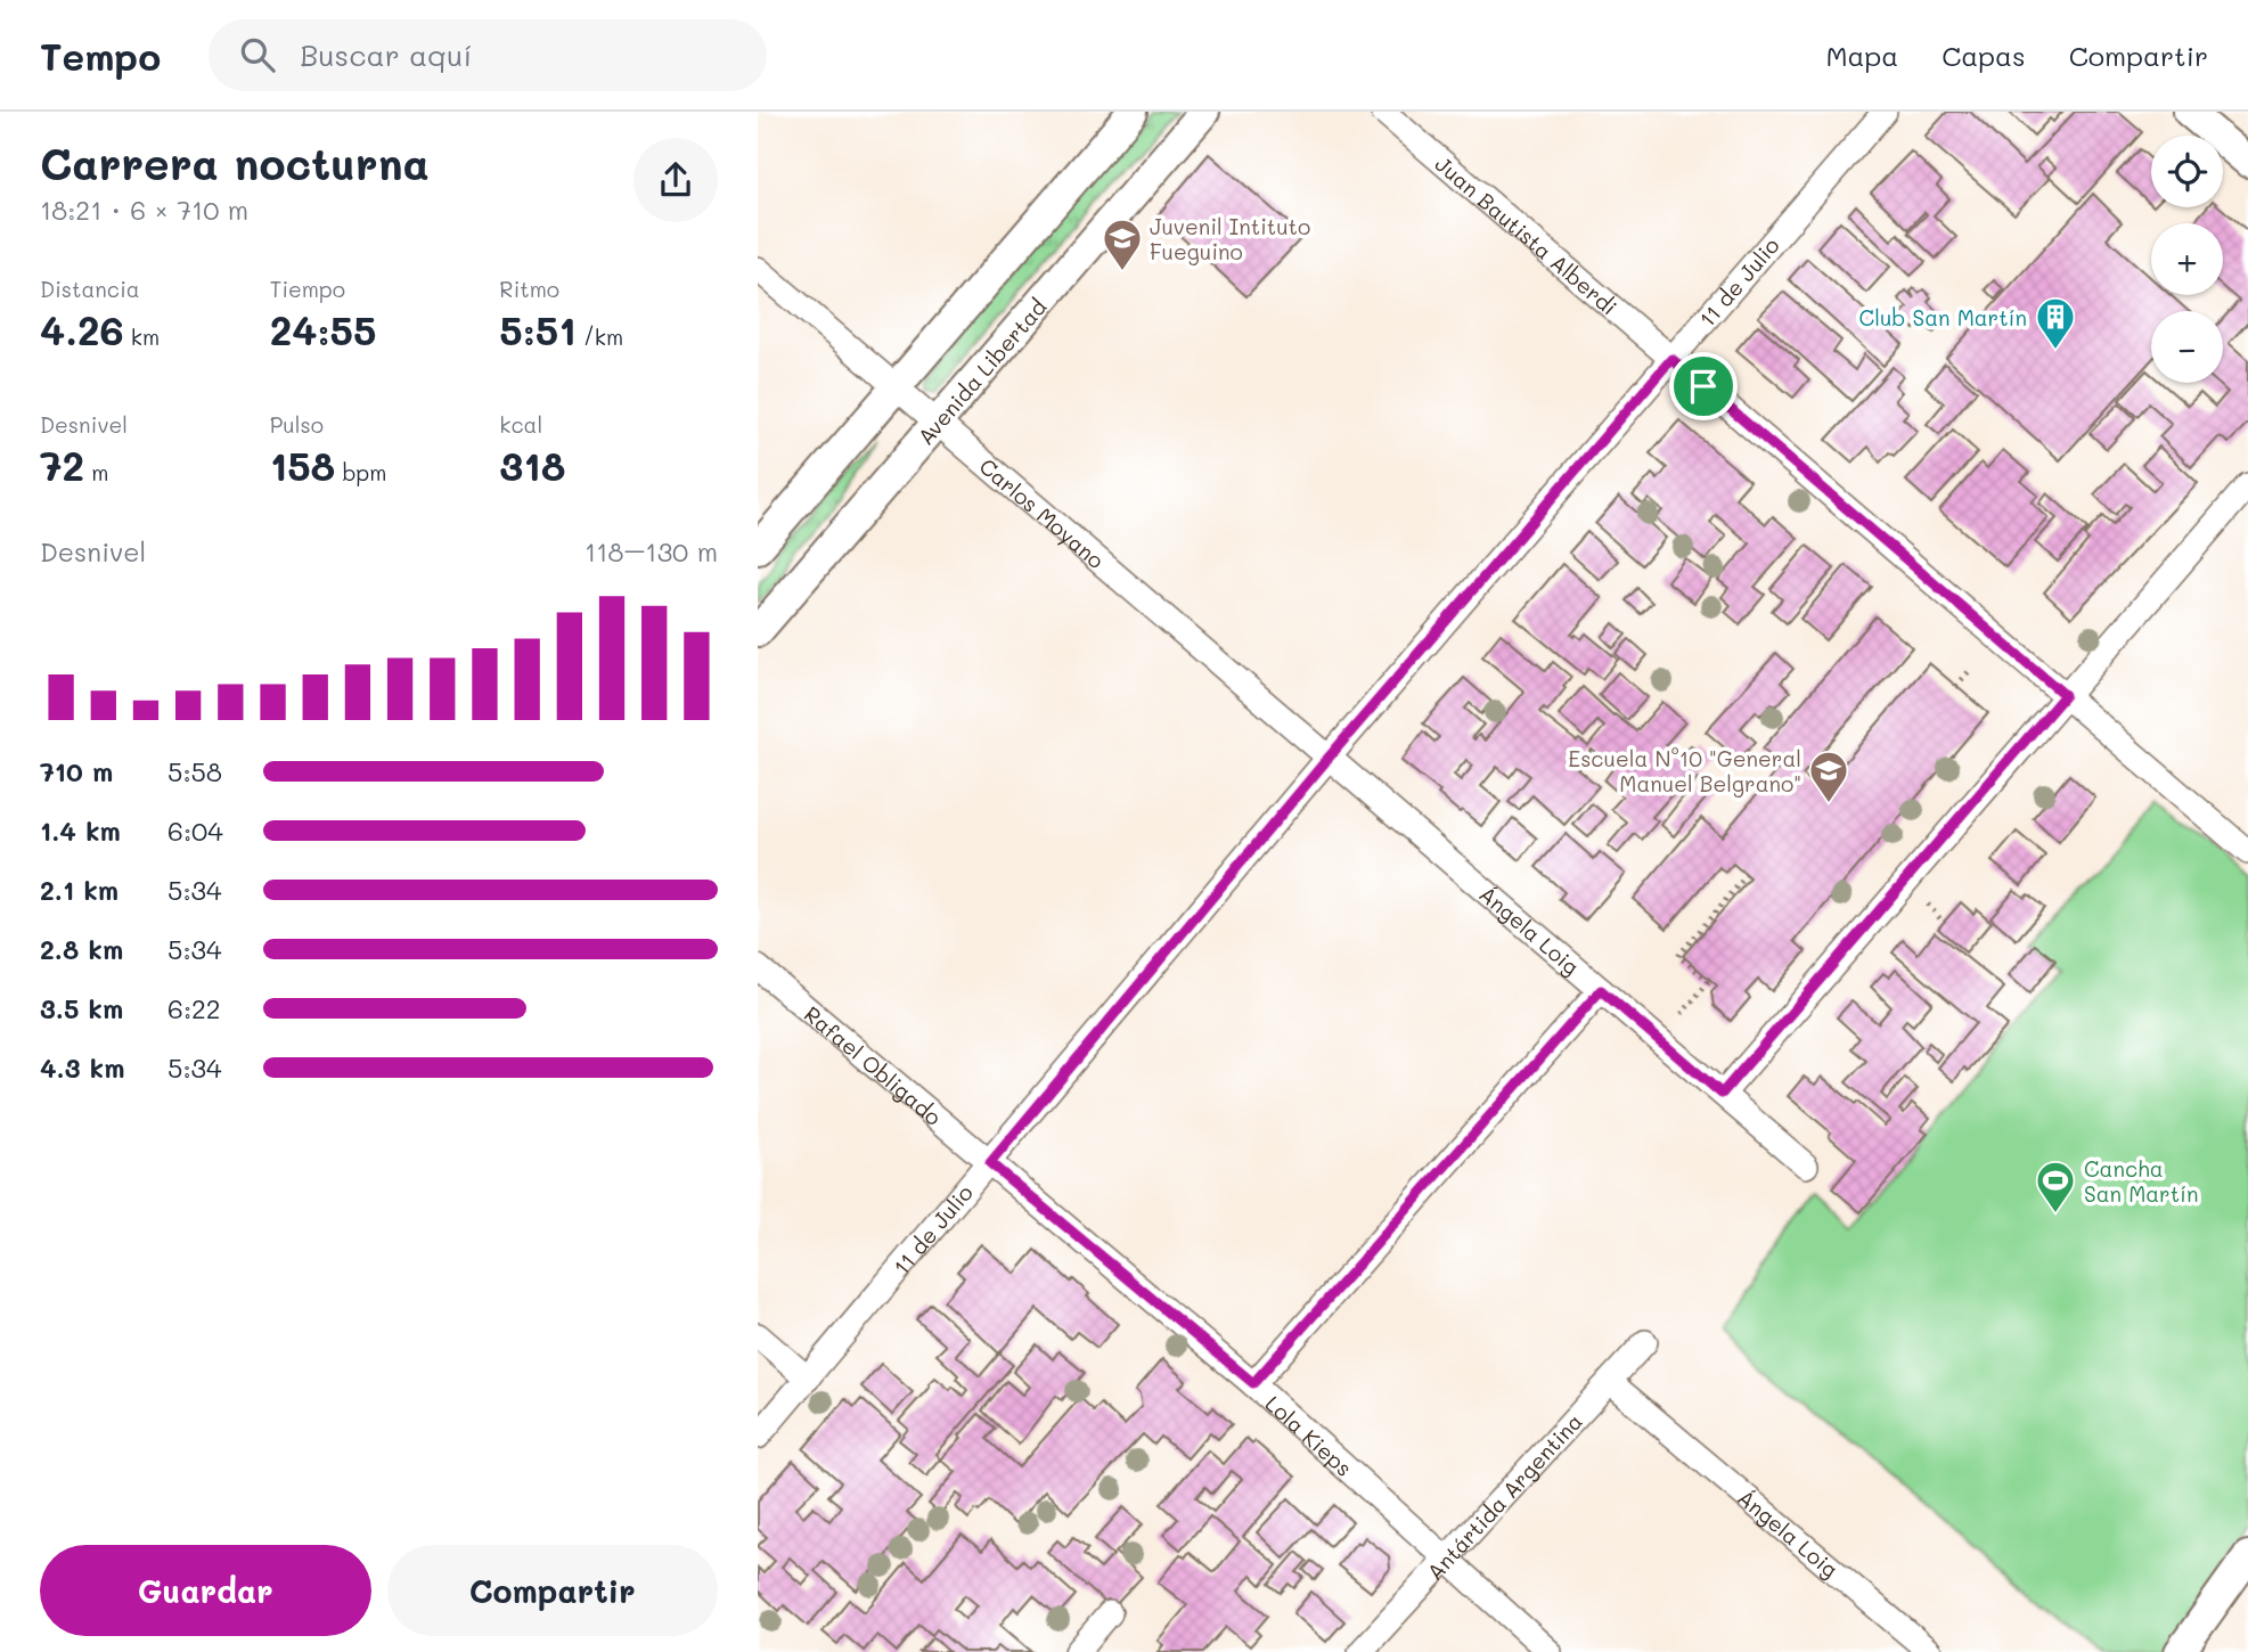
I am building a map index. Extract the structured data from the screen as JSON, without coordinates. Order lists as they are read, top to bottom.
{
  "streets": {
    "street": [
      "Juan Bautista Alberdi",
      "11 de Julio",
      "Avenida Libertad",
      "Carlos Moyano",
      "Ángela Loig",
      "Rafael Obligado",
      "Lola Kieps",
      "Antártida Argentina"
    ]
  },
  "crossings": [
    ["Juan Bautista Alberdi", "11 de Julio"],
    ["11 de Julio", "Carlos Moyano"],
    ["11 de Julio", "Ángela Loig"],
    ["11 de Julio", "Rafael Obligado"],
    ["11 de Julio", "Lola Kieps"],
    ["Avenida Libertad", "Carlos Moyano"],
    ["Carlos Moyano", "Ángela Loig"],
    ["Ángela Loig", "Antártida Argentina"],
    ["Rafael Obligado", "Lola Kieps"],
    ["Lola Kieps", "Antártida Argentina"]
  ],
  "places": {
    "school or university": ["Juvenil Intituto Fueguino", "Escuela N°10 \"General Manuel Belgrano\""],
    "building": ["Club San Martín"],
    "sports": ["Cancha San Martín"]
  },
  "page": {
    "header": "Tempo",
    "search": "Buscar aquí",
    "nav": ["Mapa", "Capas", "Compartir"],
    "heading": ["Carrera nocturna", "18:21 · 6 × 710 m"],
    "map_buttons": ["+", "−"],
    "stats": [
      ["Distancia", "4.26 km"],
      ["Tiempo", "24:55"],
      ["Ritmo", "5:51 /km"],
      ["Desnivel", "72 m"],
      ["Pulso", "158 bpm"],
      ["kcal", "318"]
    ],
    "chart": ["Desnivel", "118–130 m"],
    "list": [
      {
        "name": "710 m",
        "note": "5:58"
      },
      {
        "name": "1.4 km",
        "note": "6:04"
      },
      {
        "name": "2.1 km",
        "note": "5:34"
      },
      {
        "name": "2.8 km",
        "note": "5:34"
      },
      {
        "name": "3.5 km",
        "note": "6:22"
      },
      {
        "name": "4.3 km",
        "note": "5:34"
      }
    ],
    "buttons": ["Guardar", "Compartir"]
  }
}
